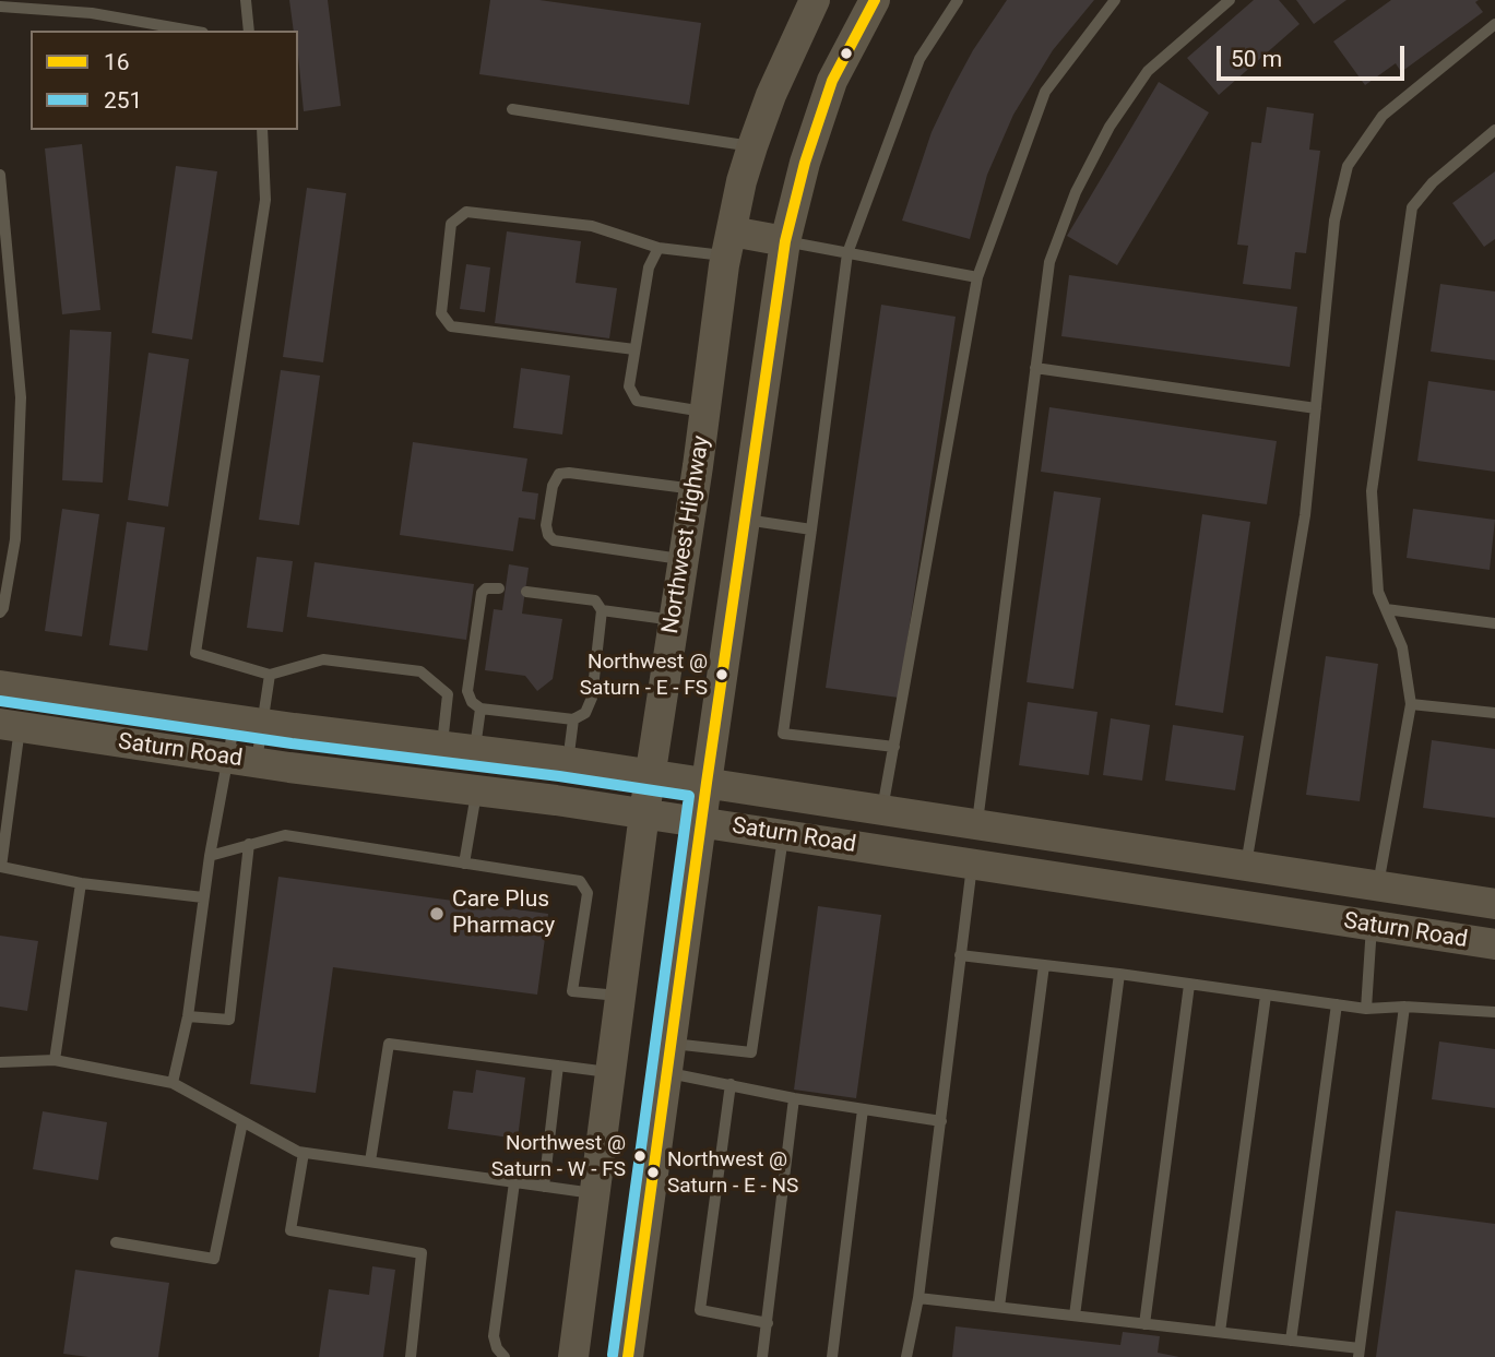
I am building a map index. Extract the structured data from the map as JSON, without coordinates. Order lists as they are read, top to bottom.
{
  "streets": {
    "street": ["Northwest Highway", "Saturn Road"]
  },
  "crossings": [
    ["Northwest Highway", "Saturn Road"]
  ],
  "places": [
    "Northwest @ Saturn - E - FS",
    "Care Plus Pharmacy",
    "Northwest @ Saturn - W - FS",
    "Northwest @ Saturn - E - NS"
  ],
  "lines": ["transit line 16", "transit line 251"],
  "legend": ["16", "251"],
  "scale_bar": "50 m"
}
